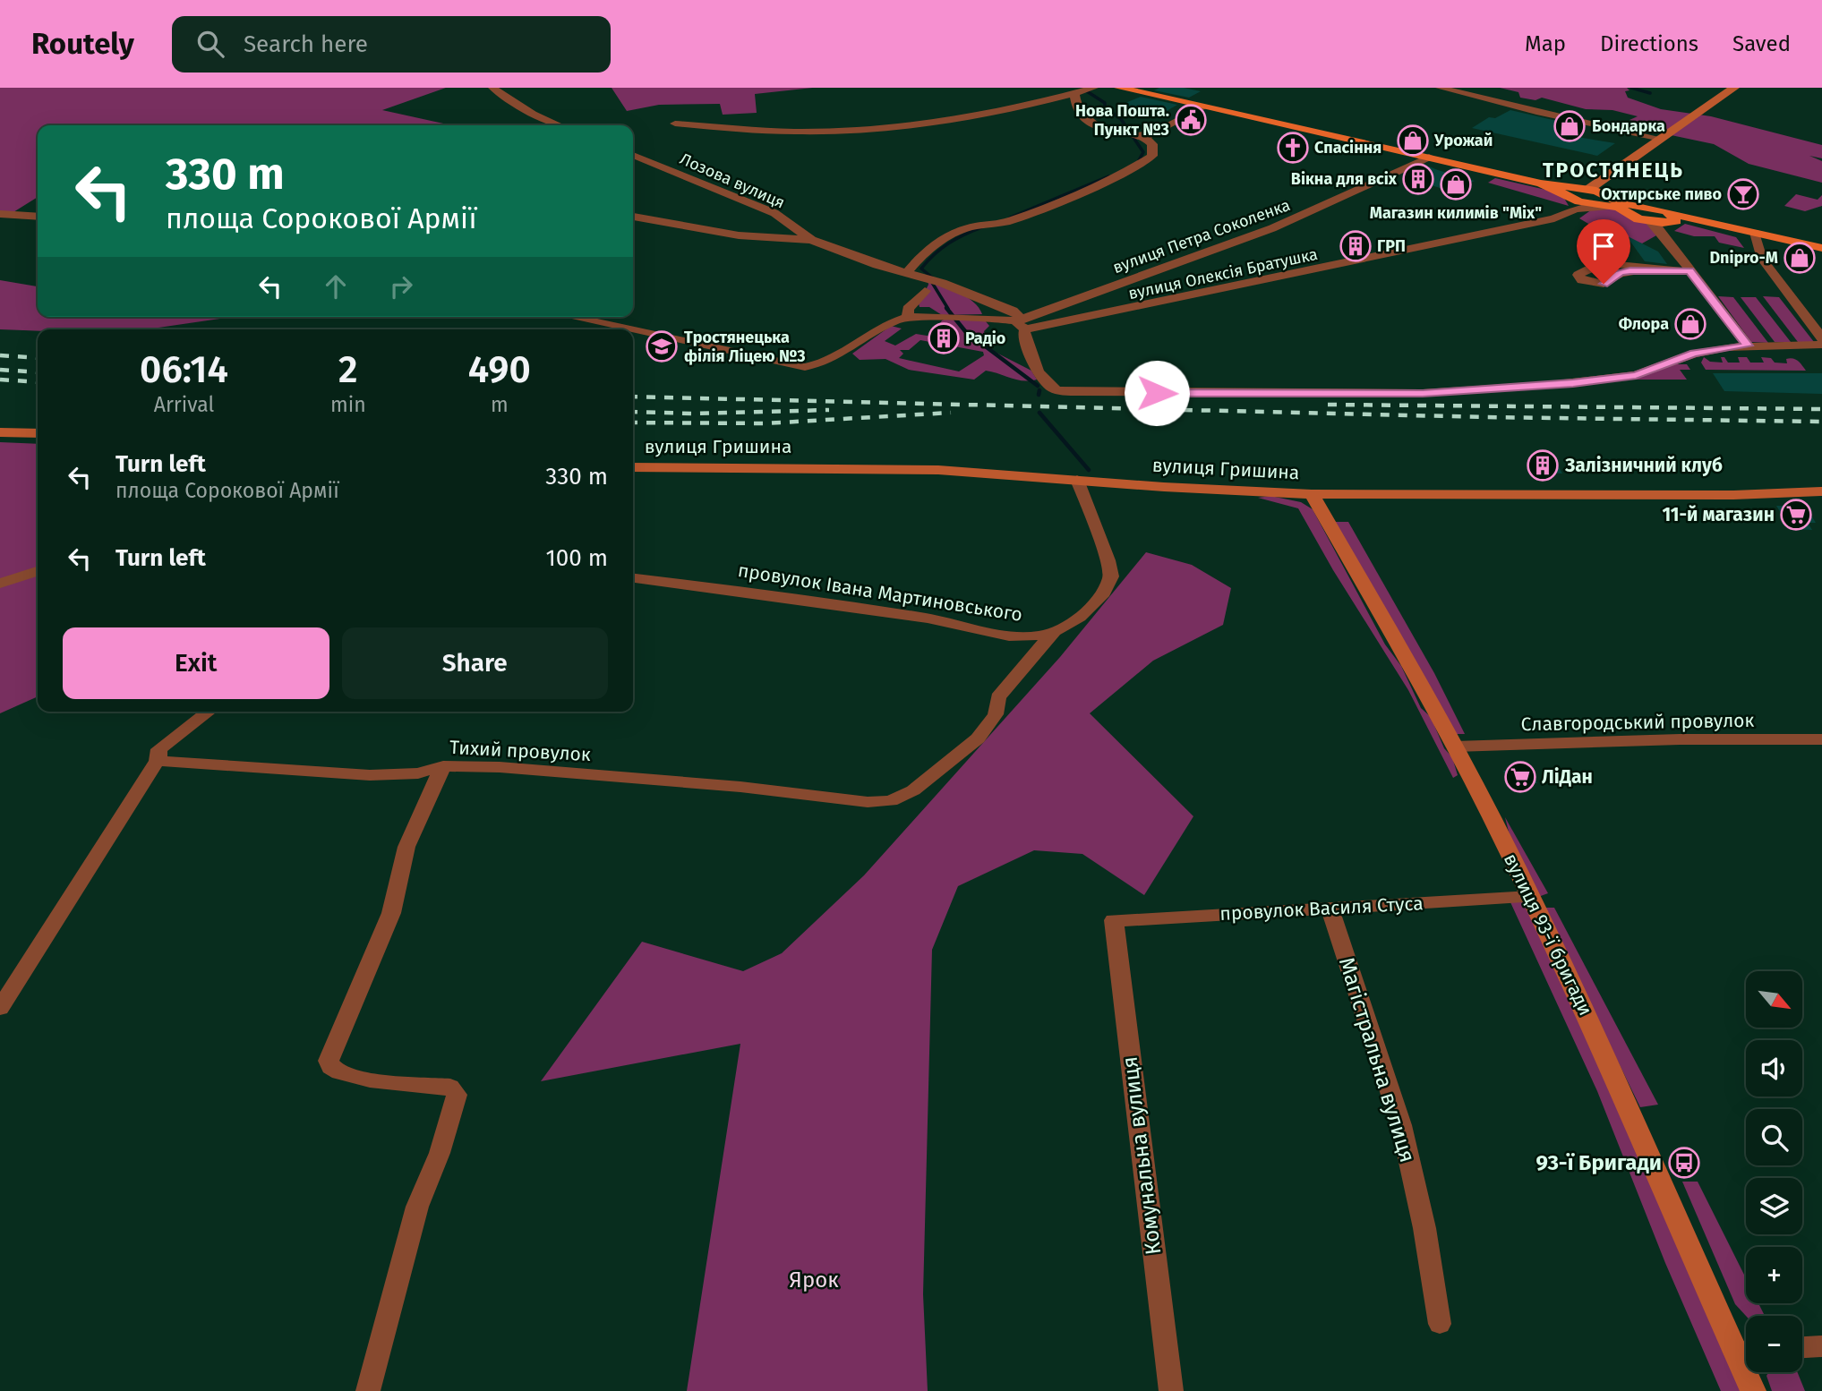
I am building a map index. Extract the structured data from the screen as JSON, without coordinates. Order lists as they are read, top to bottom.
{
  "streets": {
    "main road": ["вулиця Гришина", "вулиця 93-ї бригади"],
    "street": [
      "Лозова вулиця",
      "вулиця Петра Соколенка",
      "вулиця Олексія Братушка",
      "провулок Івана Мартиновського",
      "Славгородський провулок",
      "Тихий провулок",
      "провулок Василя Стуса",
      "Магістральна вулиця",
      "Комунальна вулиця"
    ]
  },
  "crossings": [
    ["Лозова вулиця", "вулиця Петра Соколенка"],
    ["Лозова вулиця", "вулиця Олексія Братушка"],
    ["вулиця Петра Соколенка", "вулиця Олексія Братушка"],
    ["вулиця Гришина", "провулок Івана Мартиновського"],
    ["вулиця Гришина", "вулиця 93-ї бригади"],
    ["провулок Івана Мартиновського", "Тихий провулок"],
    ["Славгородський провулок", "вулиця 93-ї бригади"],
    ["провулок Василя Стуса", "вулиця 93-ї бригади"],
    ["провулок Василя Стуса", "Магістральна вулиця"],
    ["провулок Василя Стуса", "Комунальна вулиця"]
  ],
  "districts": ["ТРОСТЯНЕЦЬ"],
  "parks": ["Ярок"],
  "places": {
    "public building": ["Нова Пошта. Пункт №3"],
    "shop": [
      "Бондарка",
      "Урожай",
      "Магазин килимів \"Mix\"",
      "Dnipro-M",
      "Флора"
    ],
    "church": ["Спасіння"],
    "building": [
      "Вікна для всіх",
      "ГРП",
      "Радіо",
      "Залізничний клуб"
    ],
    "bar": ["Охтирське пиво"],
    "school or university": ["Тростянецька філія Ліцею №3"],
    "supermarket": ["11-й магазин", "ЛіДан"],
    "bus stop": ["93-ї Бригади"]
  },
  "north": "bottom right",
  "page": {
    "header": "Routely",
    "search": "Search here",
    "nav": ["Map", "Directions", "Saved"],
    "turn": ["330 m", "площа Сорокової Армії"],
    "eta": [
      "06:14",
      "Arrival",
      "2",
      "min",
      "490",
      "m"
    ],
    "list": [
      {
        "name": "Turn left",
        "note": "площа Сорокової Армії",
        "value": "330 m"
      },
      {
        "name": "Turn left",
        "value": "100 m"
      }
    ],
    "buttons": ["Exit", "Share"],
    "map_buttons": ["+", "−"]
  }
}
